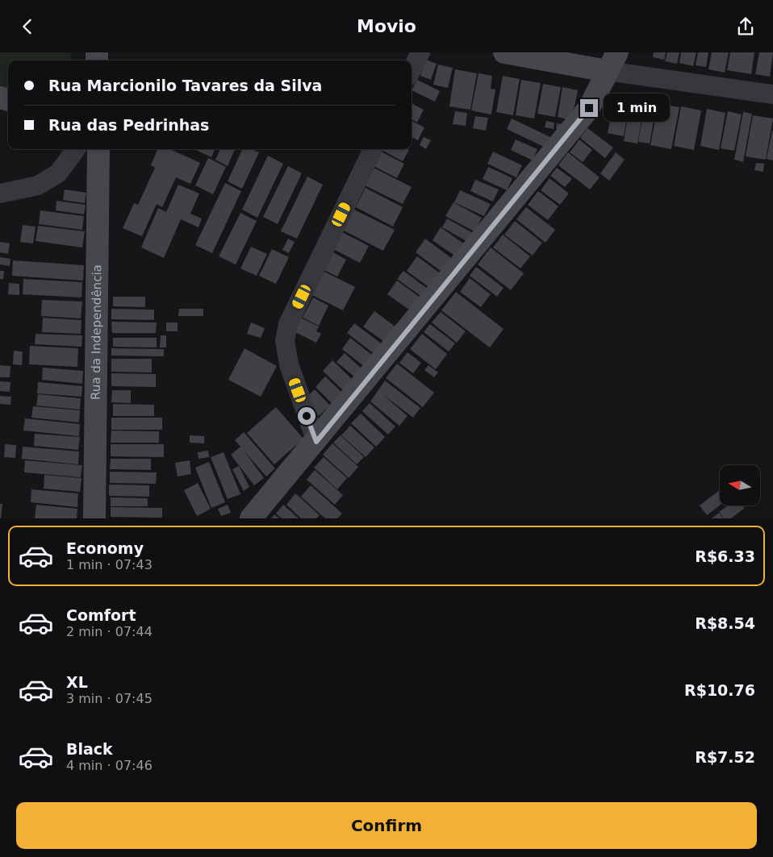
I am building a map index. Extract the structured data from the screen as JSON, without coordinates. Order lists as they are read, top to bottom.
{
  "streets": {
    "street": ["Rua da Independência"]
  },
  "north": "left",
  "page": {
    "header": "Movio",
    "banner": ["Rua Marcionilo Tavares da Silva", "Rua das Pedrinhas"],
    "bubble": "1 min",
    "list": [
      {
        "name": "Economy",
        "note": "1 min · 07:43",
        "value": "R$6.33"
      },
      {
        "name": "Comfort",
        "note": "2 min · 07:44",
        "value": "R$8.54"
      },
      {
        "name": "XL",
        "note": "3 min · 07:45",
        "value": "R$10.76"
      },
      {
        "name": "Black",
        "note": "4 min · 07:46",
        "value": "R$7.52"
      }
    ],
    "buttons": "Confirm"
  }
}
